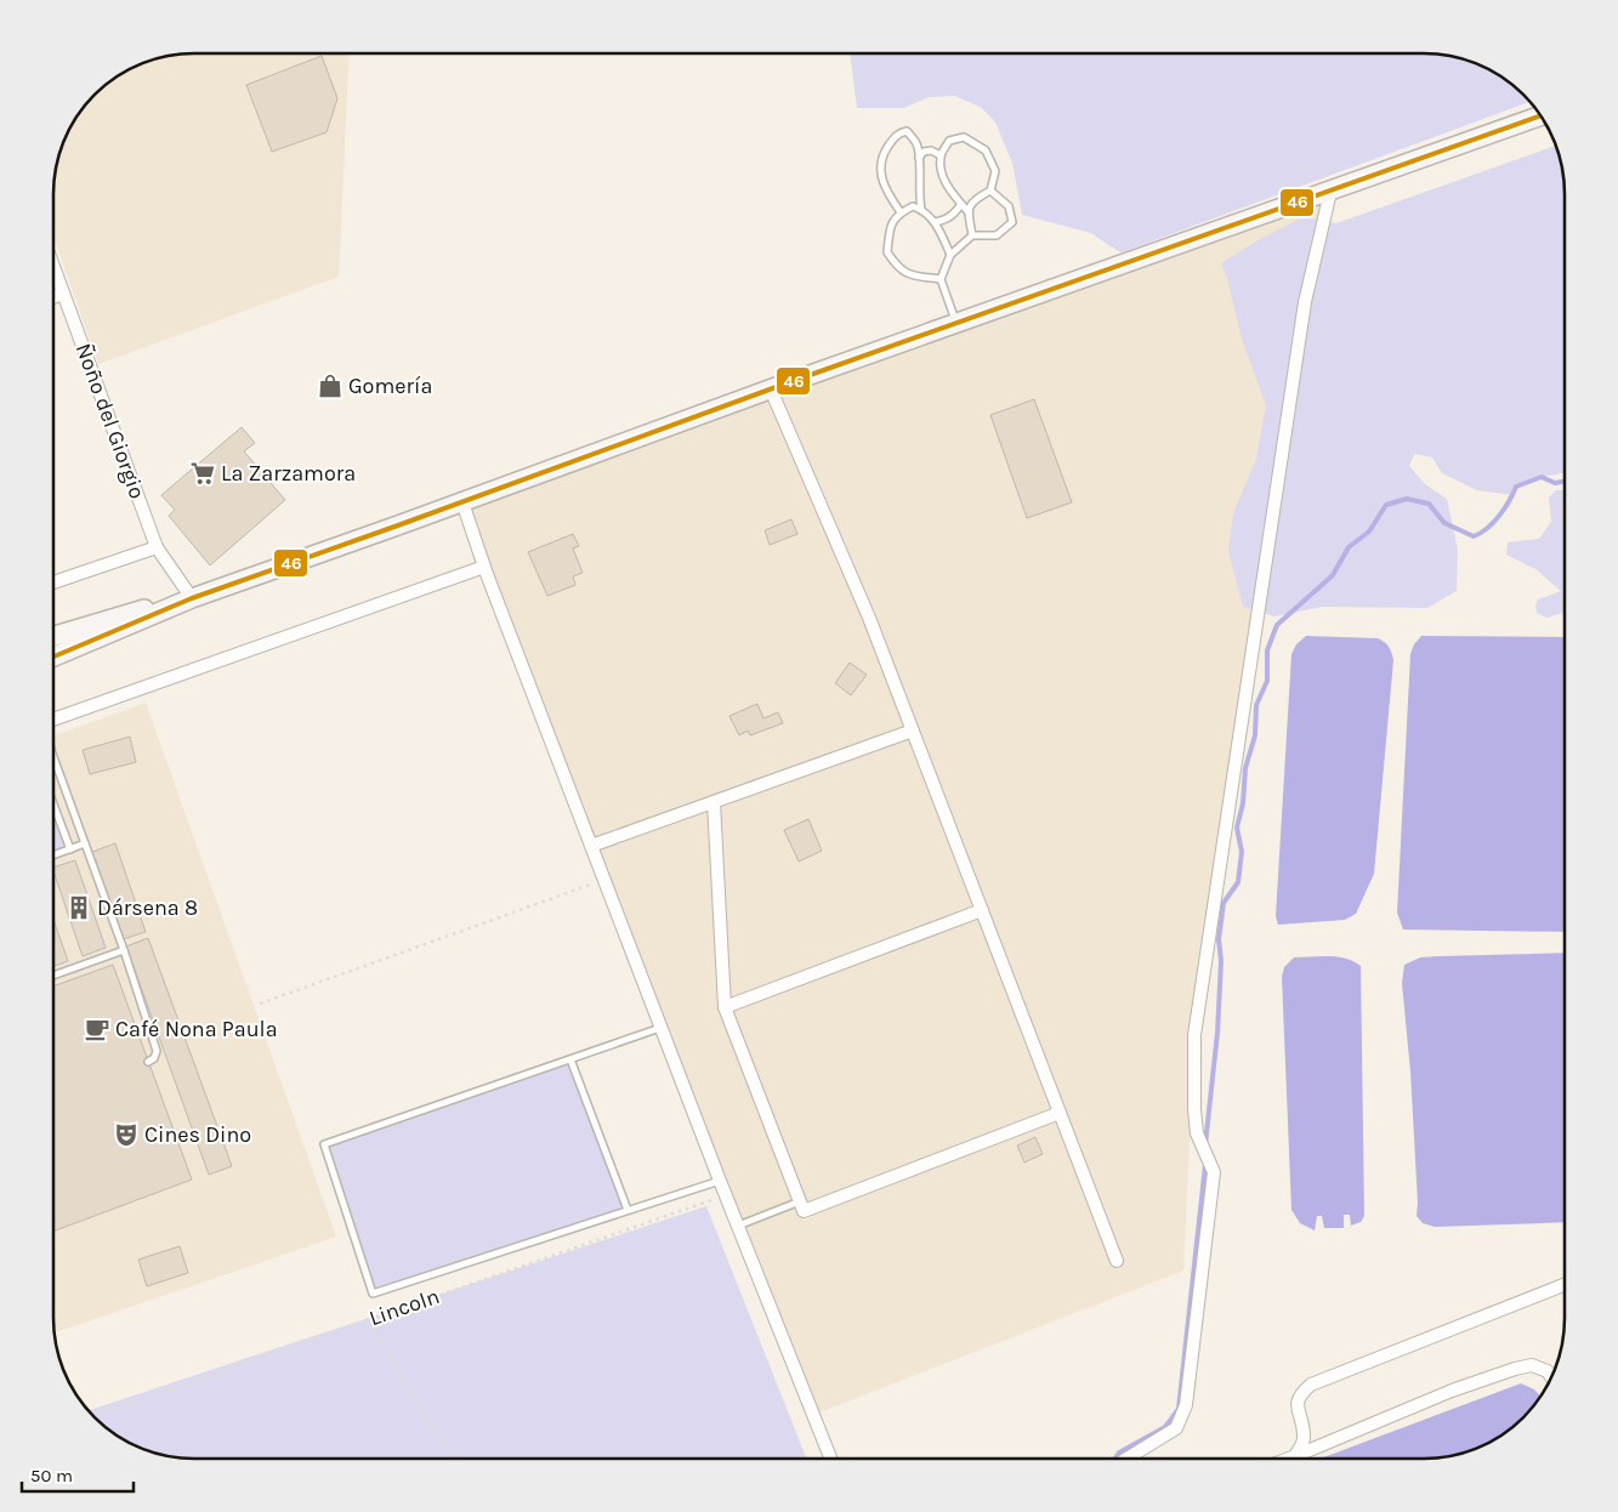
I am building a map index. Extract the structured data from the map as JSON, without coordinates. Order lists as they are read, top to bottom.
{
  "streets": {
    "street": ["Ñoño del Giorgio"],
    "path": ["Lincoln"]
  },
  "places": {
    "shop": ["Gomería"],
    "supermarket": ["La Zarzamora"],
    "building": ["Dársena 8"],
    "cafe": ["Café Nona Paula"],
    "theatre": ["Cines Dino"]
  },
  "lines": ["transit line 46"],
  "scale_bar": "50 m"
}
